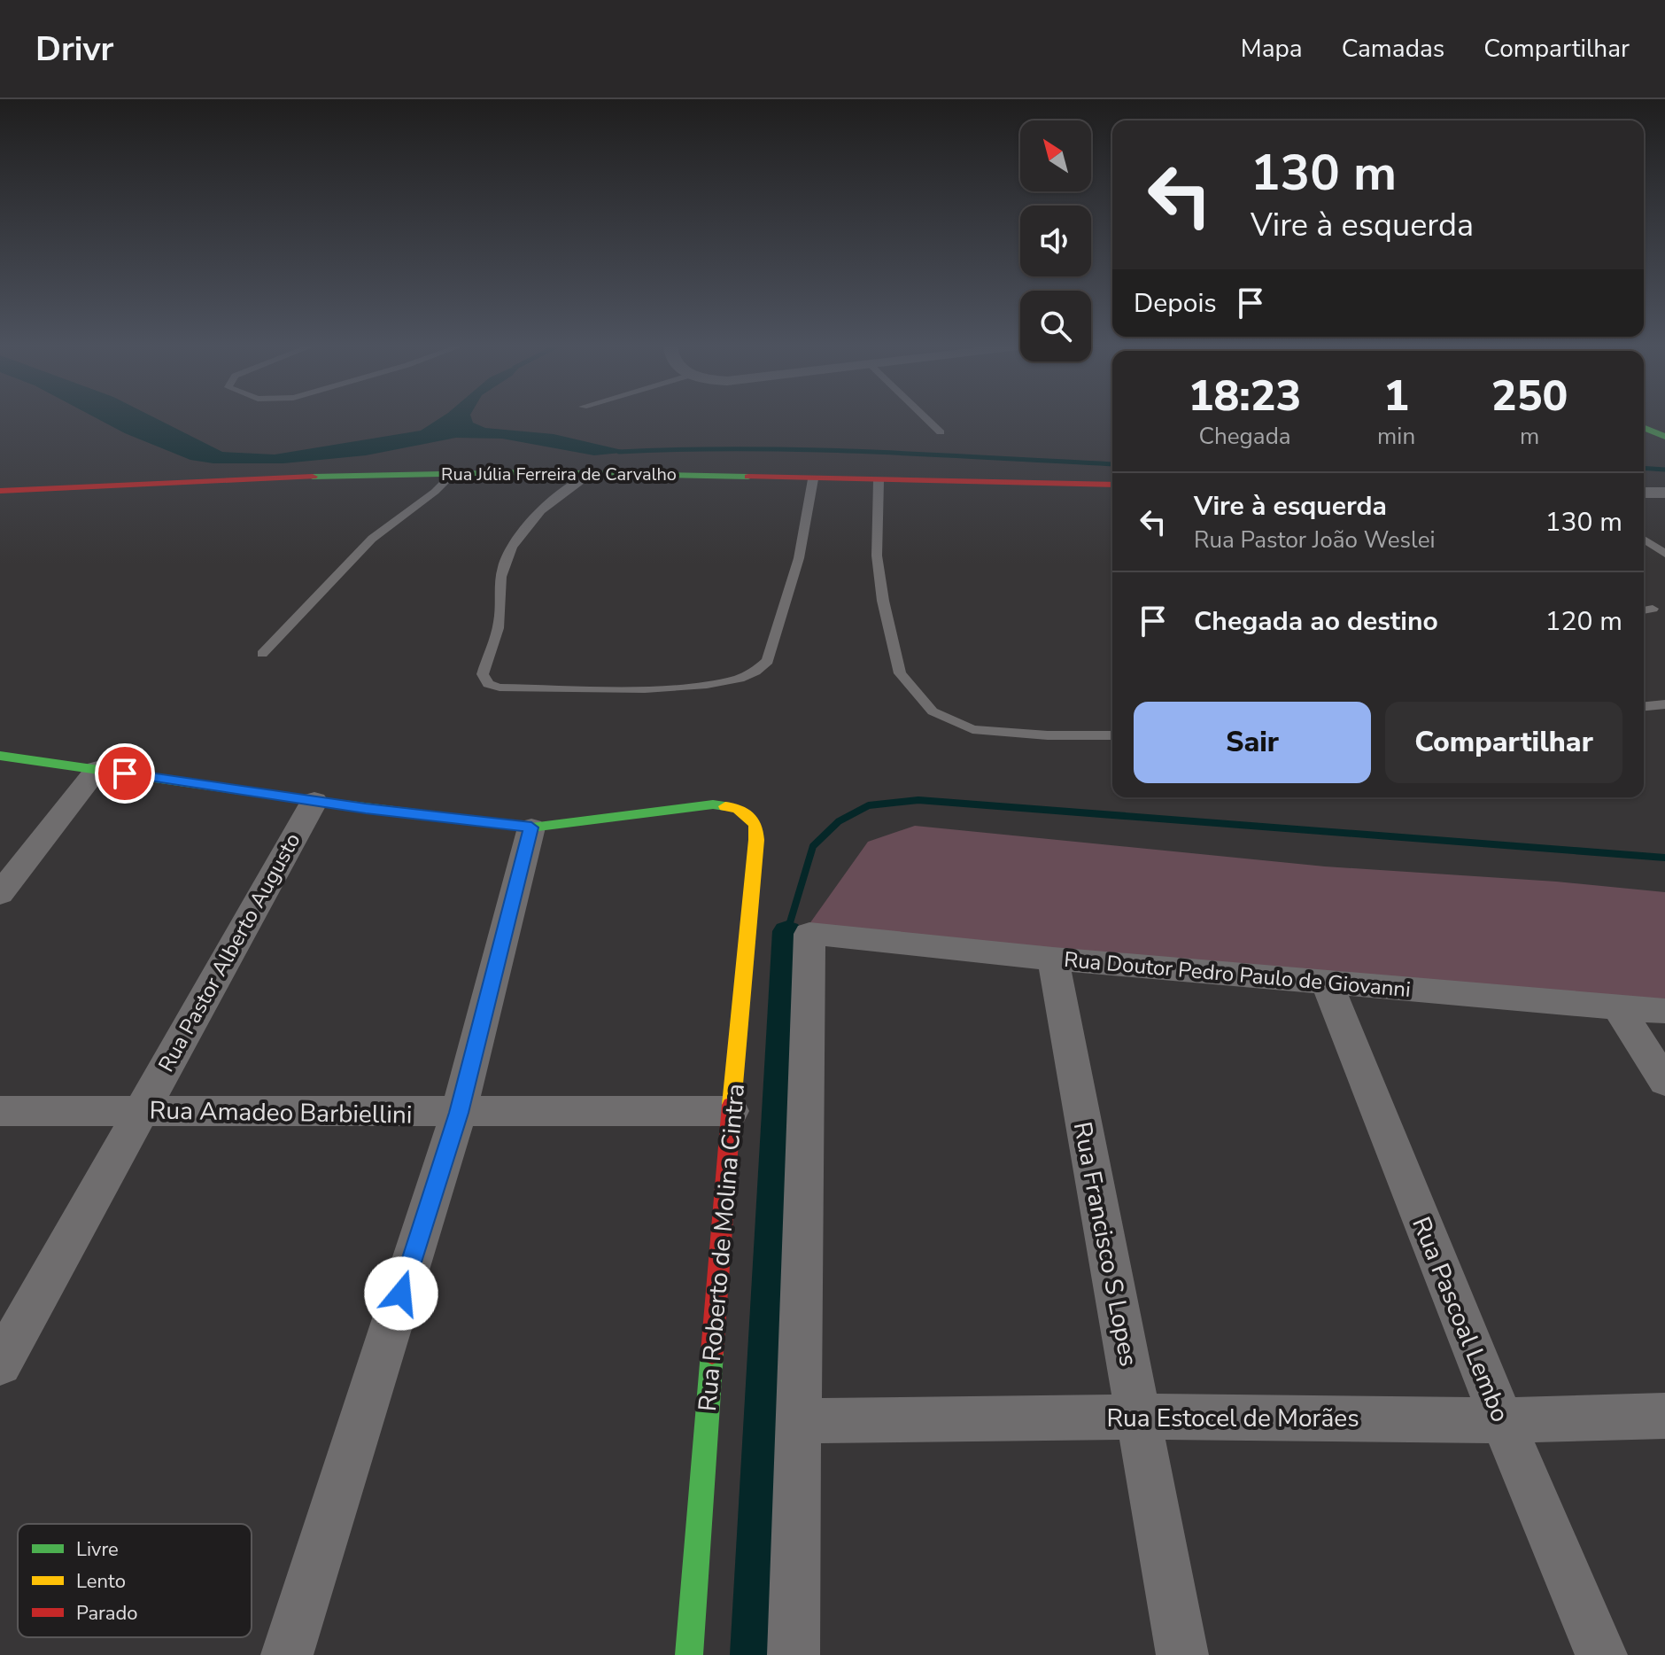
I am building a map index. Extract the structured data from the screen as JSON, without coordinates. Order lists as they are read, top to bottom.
{
  "streets": {
    "street": [
      "Rua Júlia Ferreira de Carvalho",
      "Rua Pastor Alberto Augusto",
      "Rua Doutor Pedro Paulo de Giovanni",
      "Rua Amadeo Barbiellini",
      "Rua Francisco S Lopes",
      "Rua Roberto de Molina Cintra",
      "Rua Pascoal Lembo",
      "Rua Estocel de Morães"
    ]
  },
  "crossings": [
    ["Rua Pastor Alberto Augusto", "Rua Amadeo Barbiellini"],
    ["Rua Doutor Pedro Paulo de Giovanni", "Rua Francisco S Lopes"],
    ["Rua Doutor Pedro Paulo de Giovanni", "Rua Pascoal Lembo"],
    ["Rua Doutor Pedro Paulo de Giovanni", "Rua Estocel de Morães"],
    ["Rua Amadeo Barbiellini", "Rua Roberto de Molina Cintra"],
    ["Rua Francisco S Lopes", "Rua Estocel de Morães"],
    ["Rua Pascoal Lembo", "Rua Estocel de Morães"]
  ],
  "legend": ["Livre", "Lento", "Parado"],
  "north": "top left",
  "page": {
    "header": "Drivr",
    "nav": ["Mapa", "Camadas", "Compartilhar"],
    "turn": ["130 m", "Vire à esquerda"],
    "then": "Depois",
    "eta": [
      "18:23",
      "Chegada",
      "1",
      "min",
      "250",
      "m"
    ],
    "list": [
      {
        "name": "Vire à esquerda",
        "note": "Rua Pastor João Weslei",
        "value": "130 m"
      },
      {
        "name": "Chegada ao destino",
        "value": "120 m"
      }
    ],
    "buttons": ["Sair", "Compartilhar"]
  }
}
